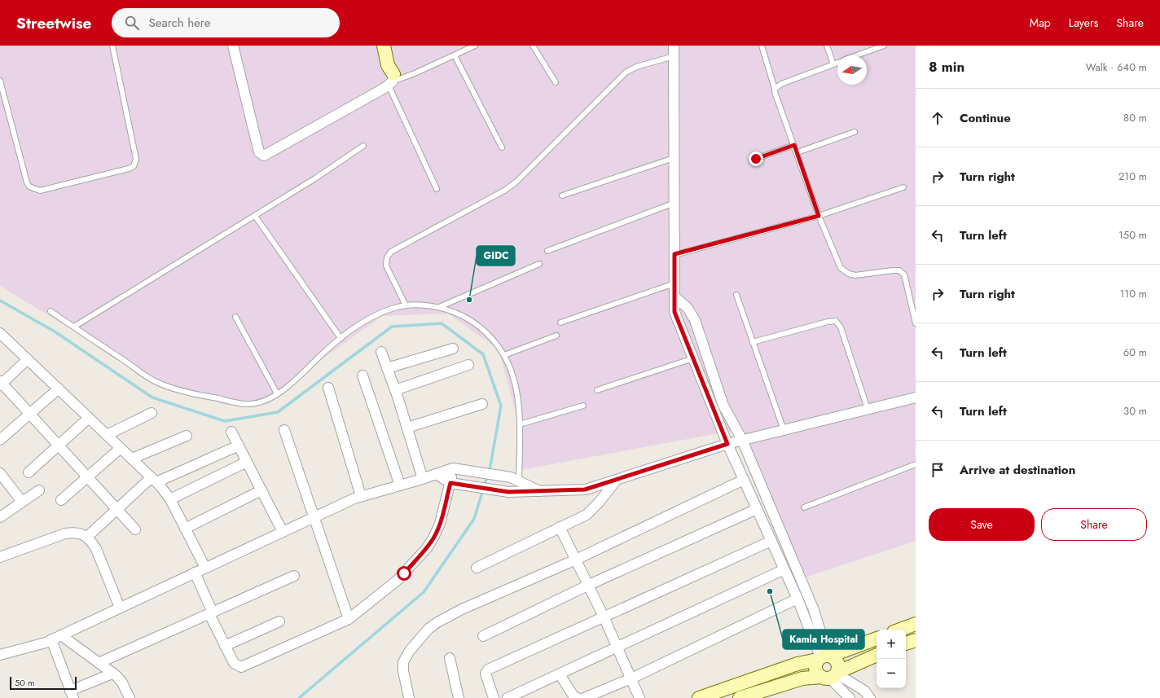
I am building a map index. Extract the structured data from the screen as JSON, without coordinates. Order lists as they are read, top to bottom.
{
  "places": ["GIDC", "Kamla Hospital"],
  "scale_bar": "50 m",
  "north": "left",
  "page": {
    "header": "Streetwise",
    "search": "Search here",
    "nav": ["Map", "Layers", "Share"],
    "heading": ["8 min", "Walk · 640 m"],
    "list": [
      ["Continue", "80 m"],
      ["Turn right", "210 m"],
      ["Turn left", "150 m"],
      ["Turn right", "110 m"],
      ["Turn left", "60 m"],
      ["Turn left", "30 m"],
      "Arrive at destination"
    ],
    "buttons": ["Save", "Share"],
    "map_buttons": ["+", "−"],
    "scale": "50 m"
  }
}
